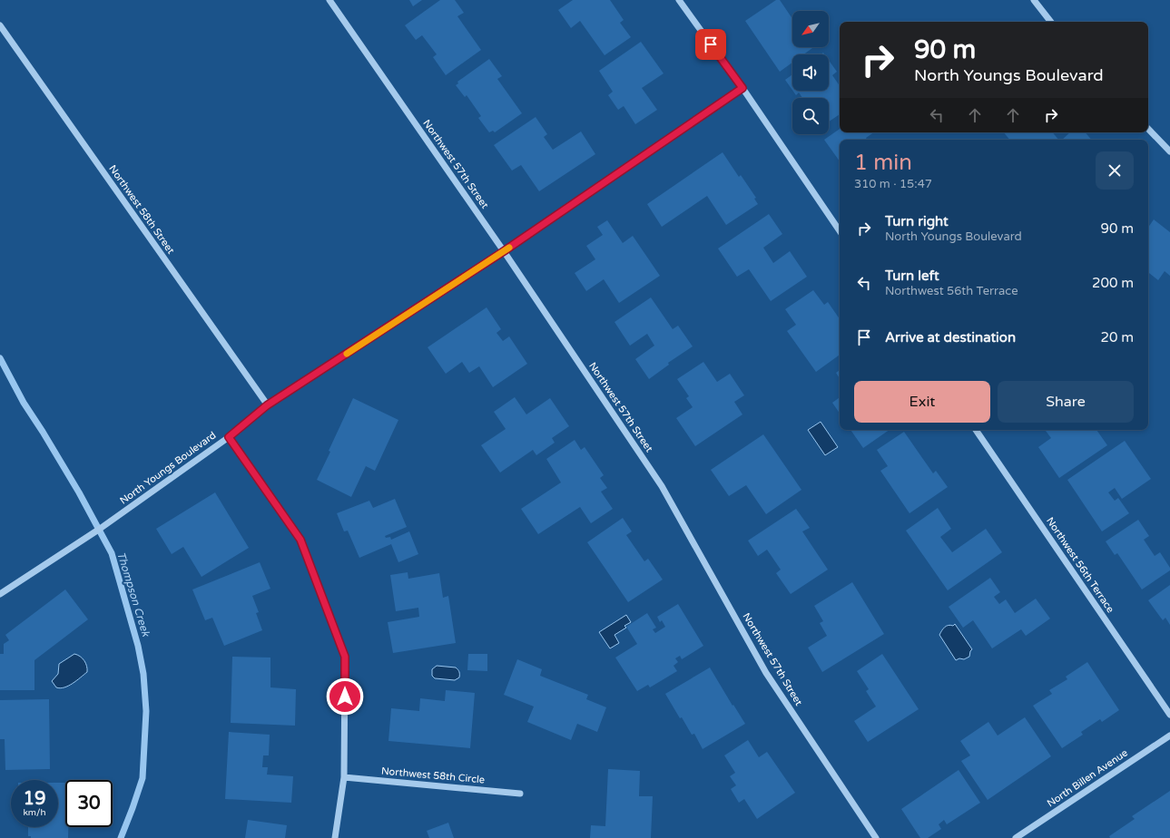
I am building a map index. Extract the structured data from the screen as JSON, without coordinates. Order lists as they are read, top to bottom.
{
  "streets": {
    "street": [
      "Northwest 57th Street",
      "Northwest 58th Street",
      "North Youngs Boulevard",
      "Northwest 56th Terrace",
      "Northwest 58th Circle",
      "North Billen Avenue"
    ]
  },
  "crossings": [
    ["Northwest 57th Street", "North Youngs Boulevard"],
    ["Northwest 58th Street", "North Youngs Boulevard"]
  ],
  "water": ["Thompson Creek"],
  "north": "bottom left",
  "page": {
    "turn": ["90 m", "North Youngs Boulevard"],
    "heading": ["1 min", "310 m · 15:47"],
    "list": [
      {
        "name": "Turn right",
        "note": "North Youngs Boulevard",
        "value": "90 m"
      },
      {
        "name": "Turn left",
        "note": "Northwest 56th Terrace",
        "value": "200 m"
      },
      {
        "name": "Arrive at destination",
        "value": "20 m"
      }
    ],
    "buttons": ["Exit", "Share"],
    "speed": "19 km/h",
    "limit": "30"
  }
}
